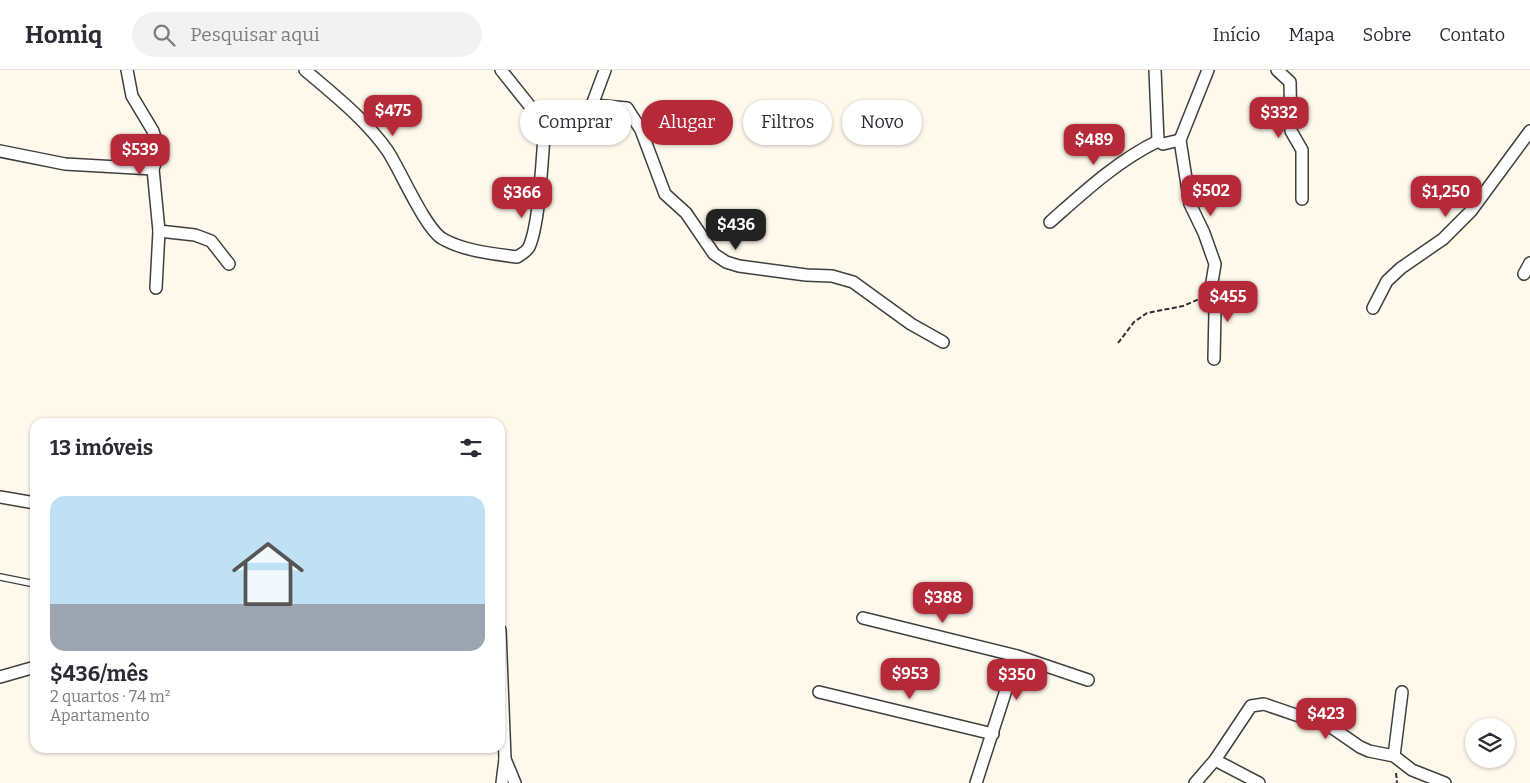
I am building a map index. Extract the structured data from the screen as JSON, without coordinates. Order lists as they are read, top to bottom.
{
  "page": {
    "header": "Homiq",
    "search": "Pesquisar aqui",
    "nav": [
      "Início",
      "Mapa",
      "Sobre",
      "Contato"
    ],
    "price": [
      "$475",
      "$332",
      "$489",
      "$539",
      "$502",
      "$1,250",
      "$366",
      "$436",
      "$455",
      "$388",
      "$953",
      "$350",
      "$423"
    ],
    "chip": [
      "Comprar",
      "Alugar",
      "Filtros",
      "Novo"
    ],
    "heading": "13 imóveis",
    "list": [
      {
        "name": "$436/mês",
        "note": "2 quartos · 74 m² · Apartamento"
      }
    ]
  }
}
